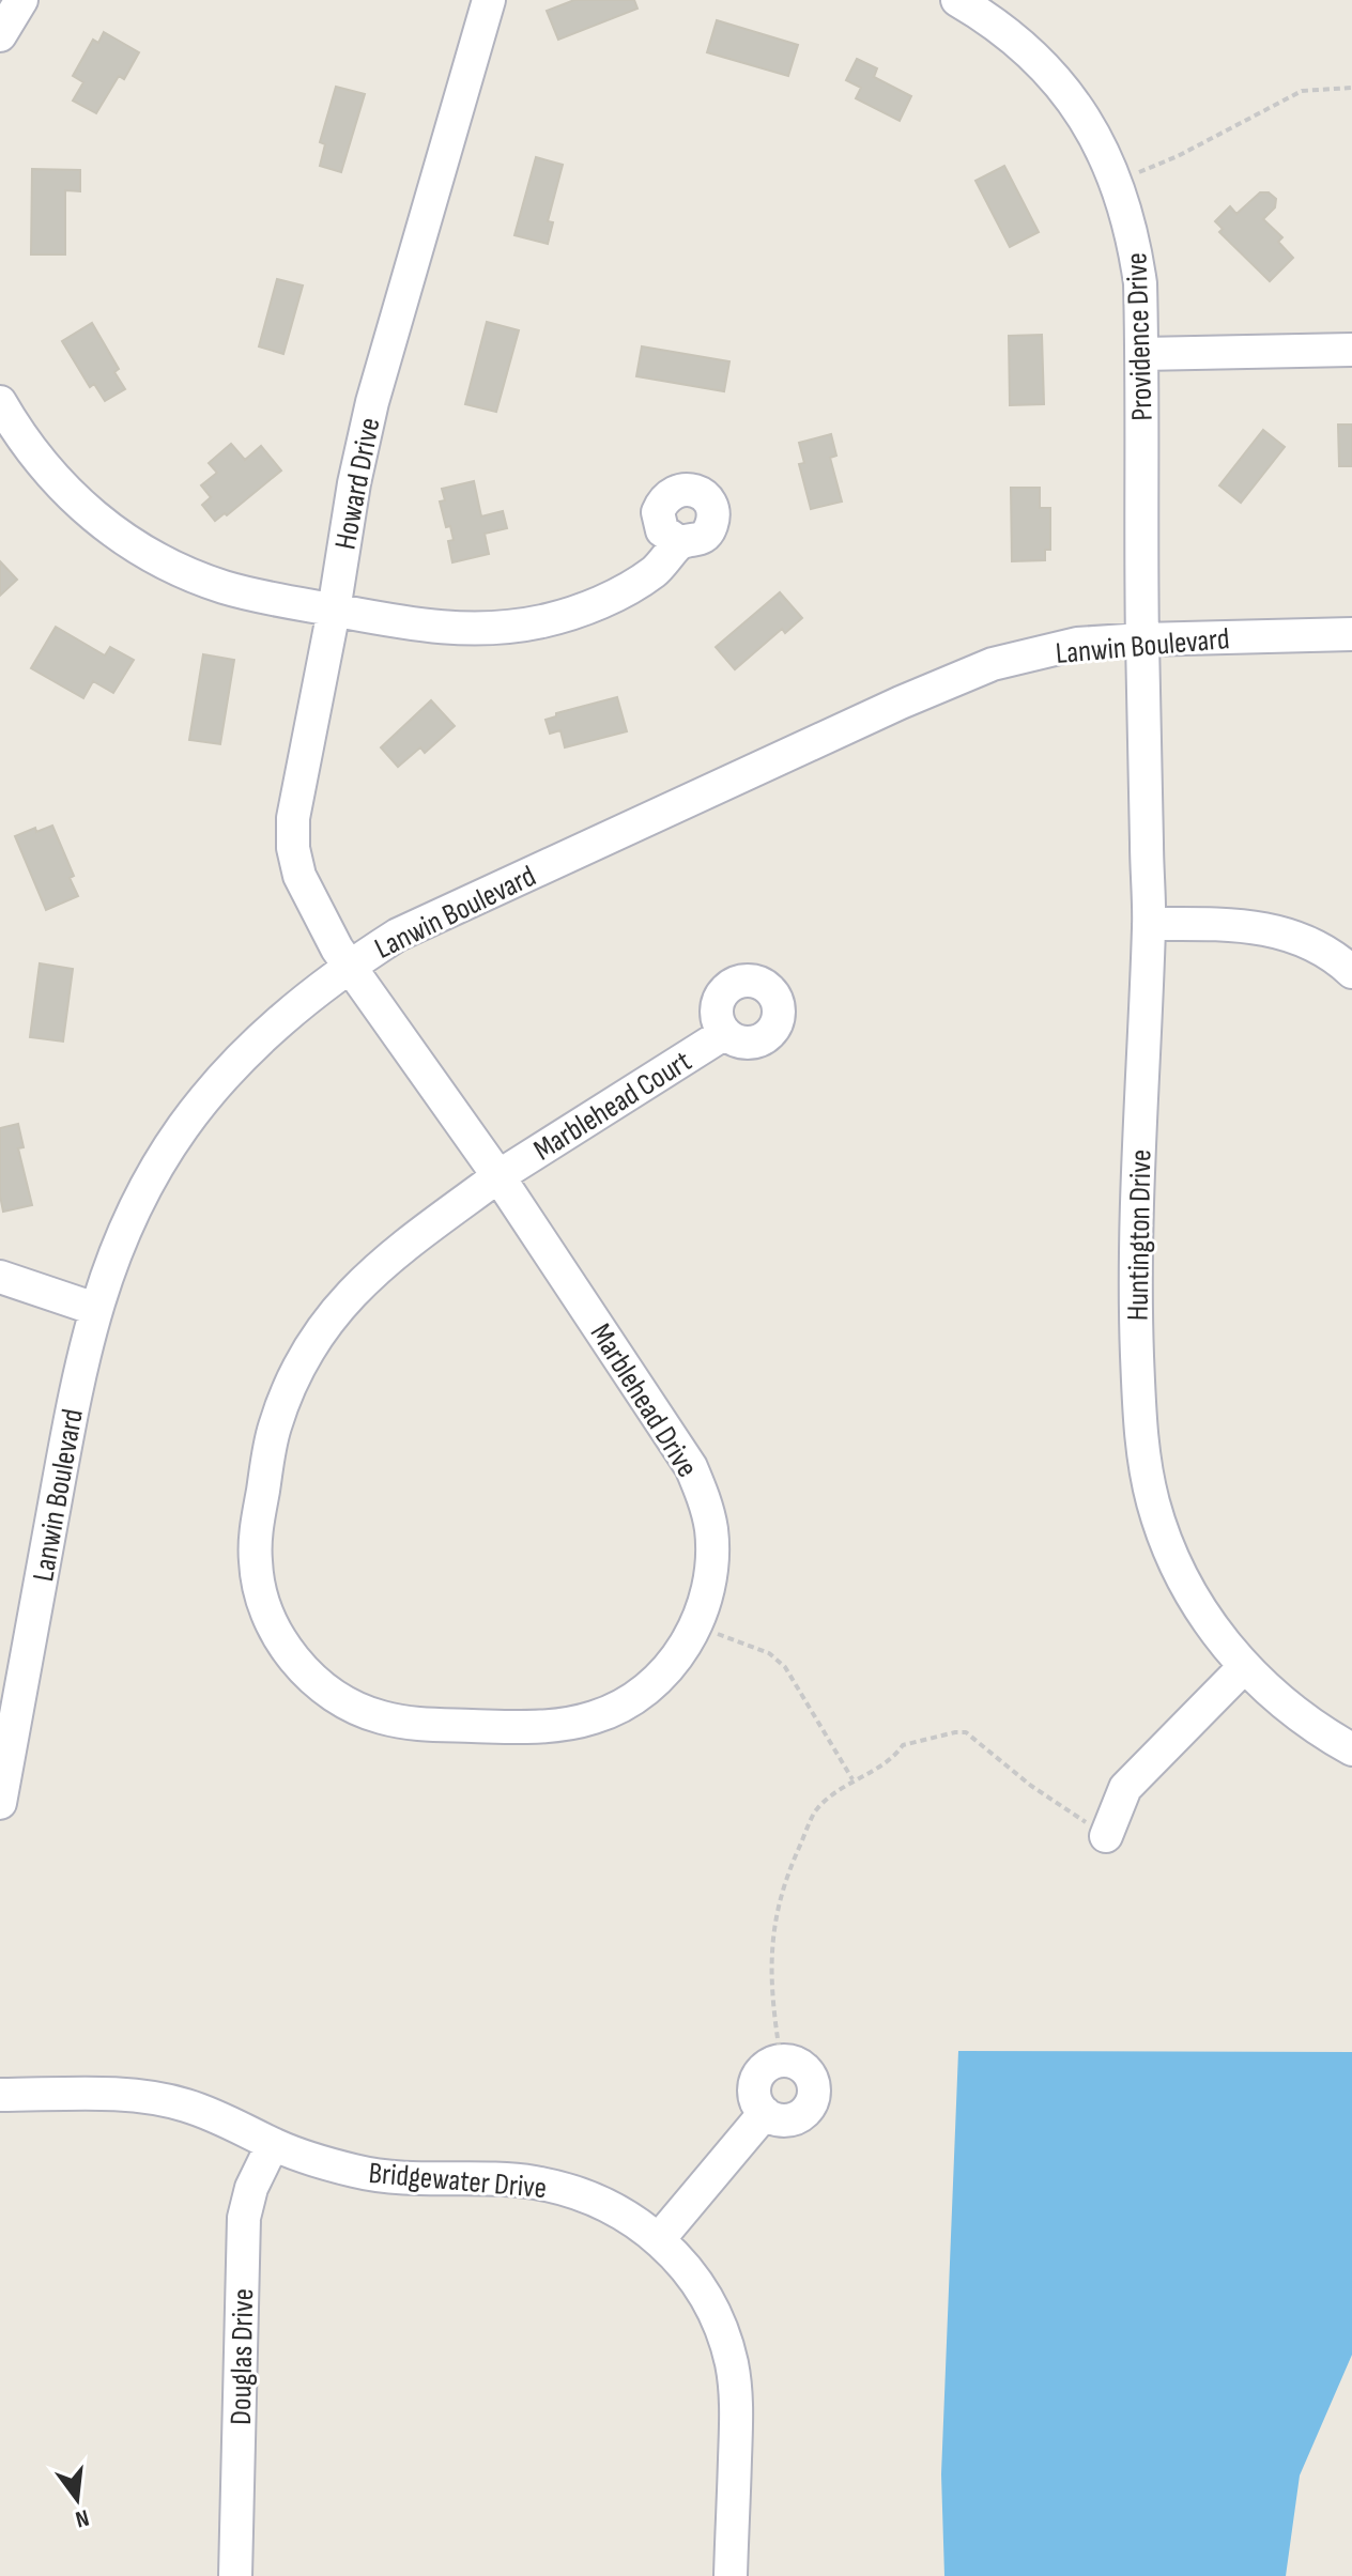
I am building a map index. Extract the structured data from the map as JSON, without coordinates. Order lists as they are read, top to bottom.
{
  "streets": {
    "street": [
      "Providence Drive",
      "Howard Drive",
      "Lanwin Boulevard",
      "Marblehead Court",
      "Huntington Drive",
      "Marblehead Drive",
      "Bridgewater Drive",
      "Douglas Drive"
    ]
  },
  "crossings": [
    ["Providence Drive", "Lanwin Boulevard"],
    ["Providence Drive", "Huntington Drive"],
    ["Howard Drive", "Lanwin Boulevard"],
    ["Howard Drive", "Marblehead Drive"],
    ["Lanwin Boulevard", "Huntington Drive"],
    ["Lanwin Boulevard", "Marblehead Drive"],
    ["Marblehead Court", "Marblehead Drive"],
    ["Bridgewater Drive", "Douglas Drive"]
  ],
  "north": "bottom"
}
